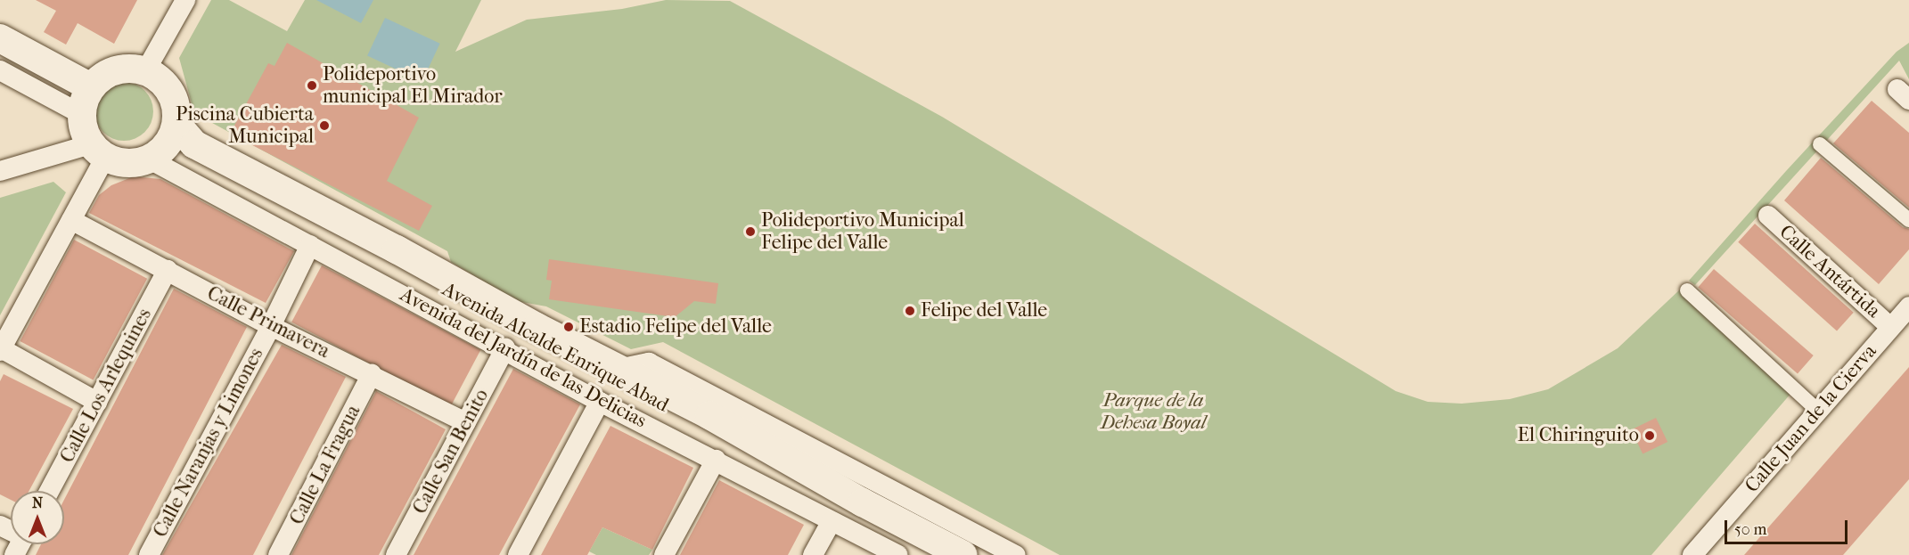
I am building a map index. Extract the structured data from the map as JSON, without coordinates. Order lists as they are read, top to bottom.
{
  "streets": {
    "main road": ["Avenida Alcalde Enrique Abad"],
    "street": [
      "Calle Antártida",
      "Calle Primavera",
      "Avenida del Jardín de las Delicias",
      "Calle Los Arlequines",
      "Calle Juan de la Cierva",
      "Calle Naranjas y Limones",
      "Calle San Benito",
      "Calle La Fragua"
    ]
  },
  "crossings": [
    ["Calle Antártida", "Calle Juan de la Cierva"],
    ["Calle Primavera", "Calle Los Arlequines"],
    ["Calle Primavera", "Calle Naranjas y Limones"],
    ["Calle Primavera", "Calle San Benito"],
    ["Calle Primavera", "Calle La Fragua"],
    ["Avenida Alcalde Enrique Abad", "Avenida del Jardín de las Delicias"],
    ["Avenida del Jardín de las Delicias", "Calle Naranjas y Limones"],
    ["Avenida del Jardín de las Delicias", "Calle San Benito"]
  ],
  "parks": ["Parque de la Dehesa Boyal"],
  "places": [
    "Polideportivo municipal El Mirador",
    "Piscina Cubierta Municipal",
    "Polideportivo Municipal Felipe del Valle",
    "Felipe del Valle",
    "Estadio Felipe del Valle",
    "El Chiringuito"
  ],
  "scale_bar": "50 m",
  "north": "top"
}
